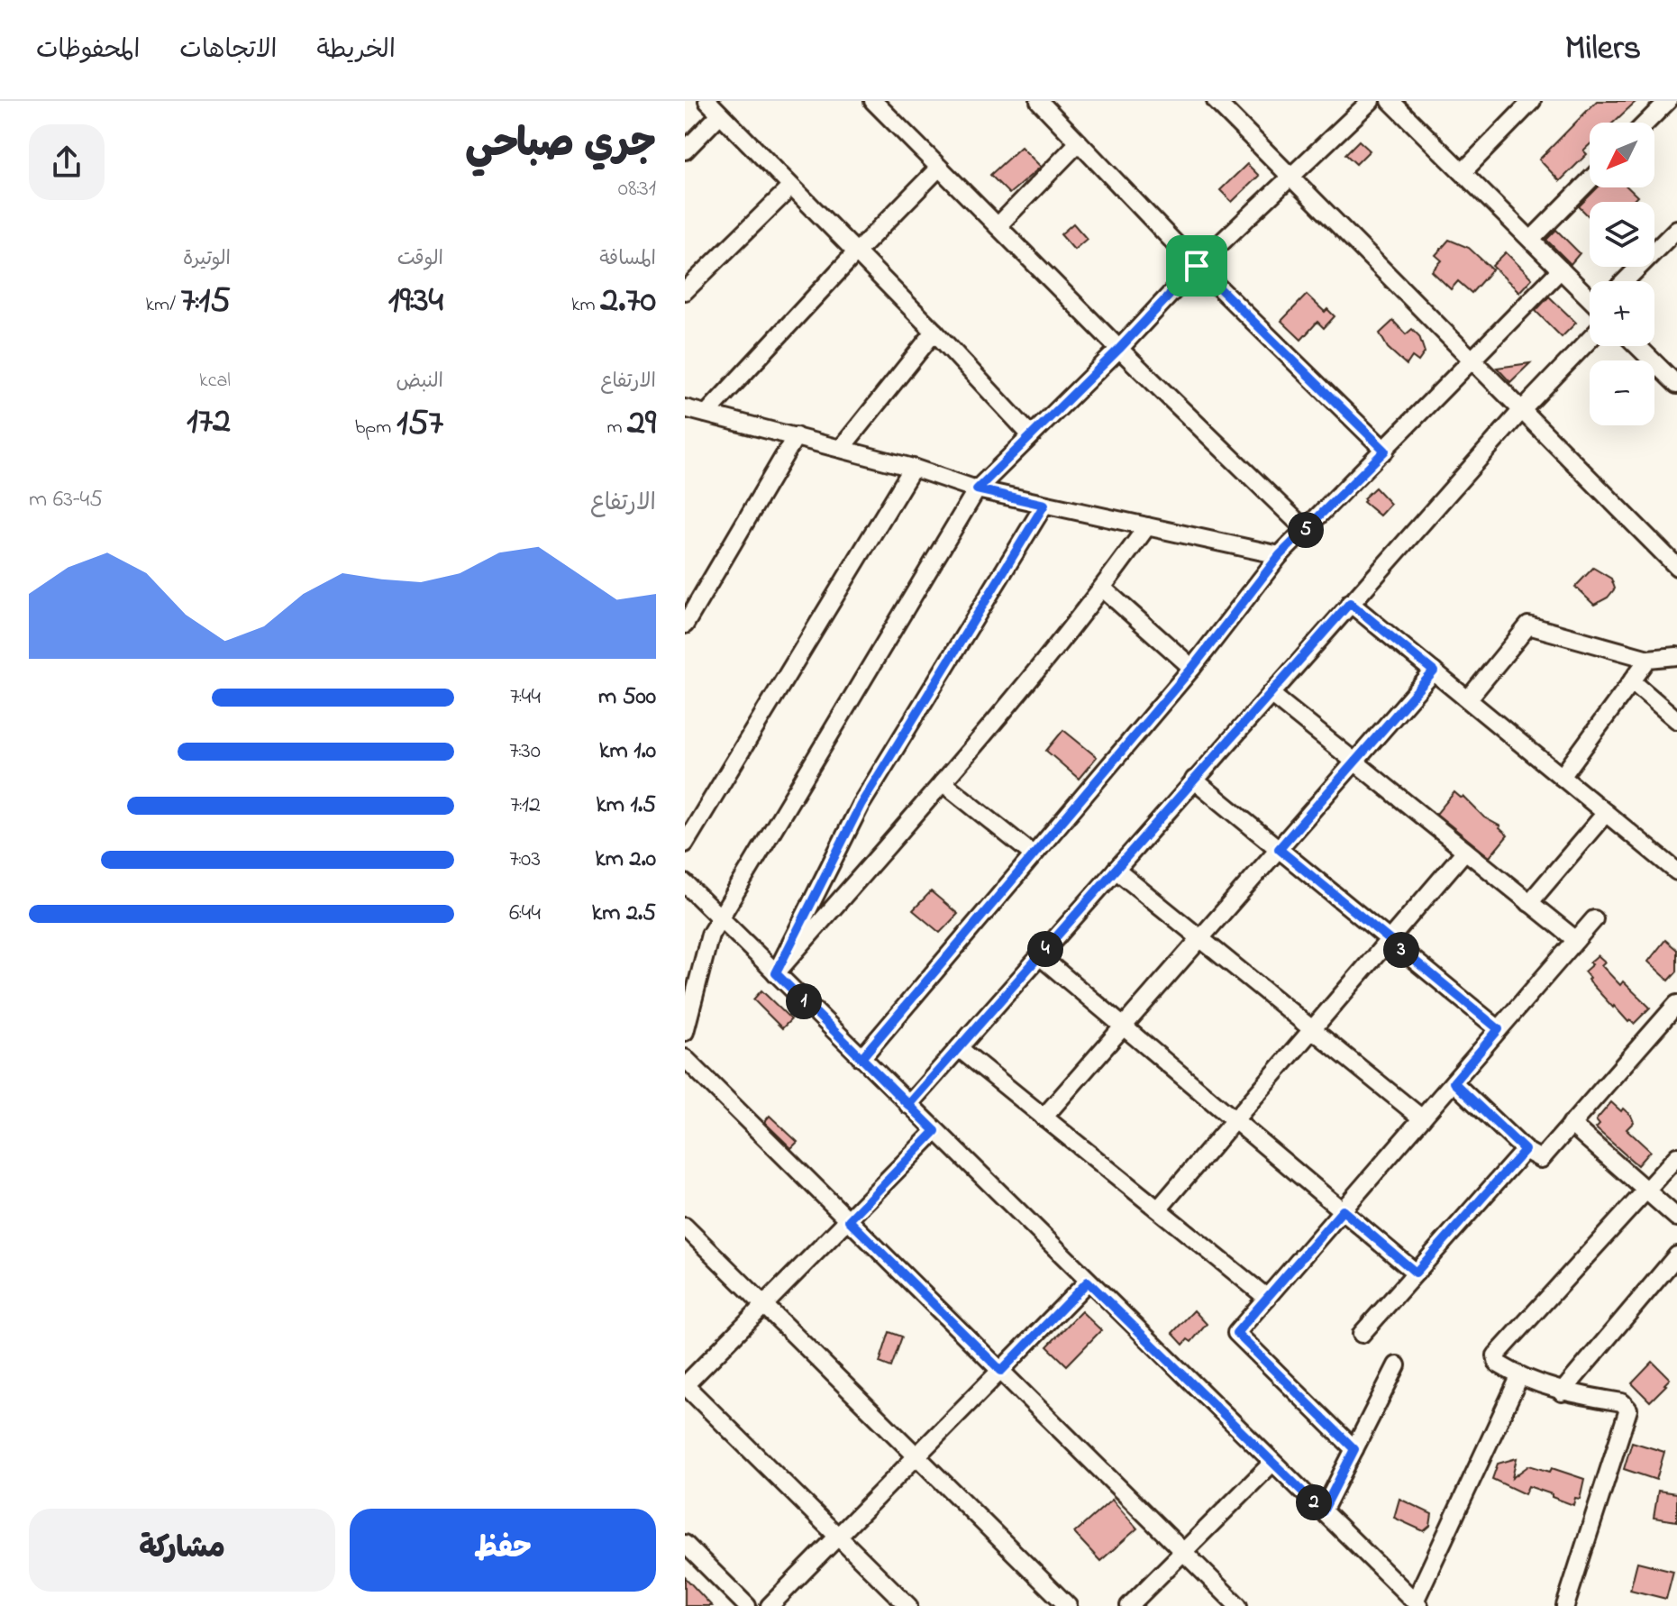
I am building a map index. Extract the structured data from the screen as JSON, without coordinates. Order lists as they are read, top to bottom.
{
  "north": "bottom left",
  "page": {
    "header": "Milers",
    "nav": ["الخريطة", "الاتجاهات", "المحفوظات"],
    "heading": ["جري صباحي", "08:31"],
    "map_buttons": ["+", "−"],
    "stats": [
      ["المسافة", "2.70 km"],
      ["الوقت", "19:34"],
      ["الوتيرة", "7:15 /km"],
      ["الارتفاع", "29 m"],
      ["النبض", "157 bpm"],
      ["kcal", "172"]
    ],
    "chart": ["الارتفاع", "45–63 m"],
    "pins": [
      "5",
      "4",
      "3",
      "1",
      "2"
    ],
    "list": [
      {
        "name": "500 m",
        "note": "7:44"
      },
      {
        "name": "1.0 km",
        "note": "7:30"
      },
      {
        "name": "1.5 km",
        "note": "7:12"
      },
      {
        "name": "2.0 km",
        "note": "7:03"
      },
      {
        "name": "2.5 km",
        "note": "6:44"
      }
    ],
    "buttons": ["حفظ", "مشاركة"]
  }
}
